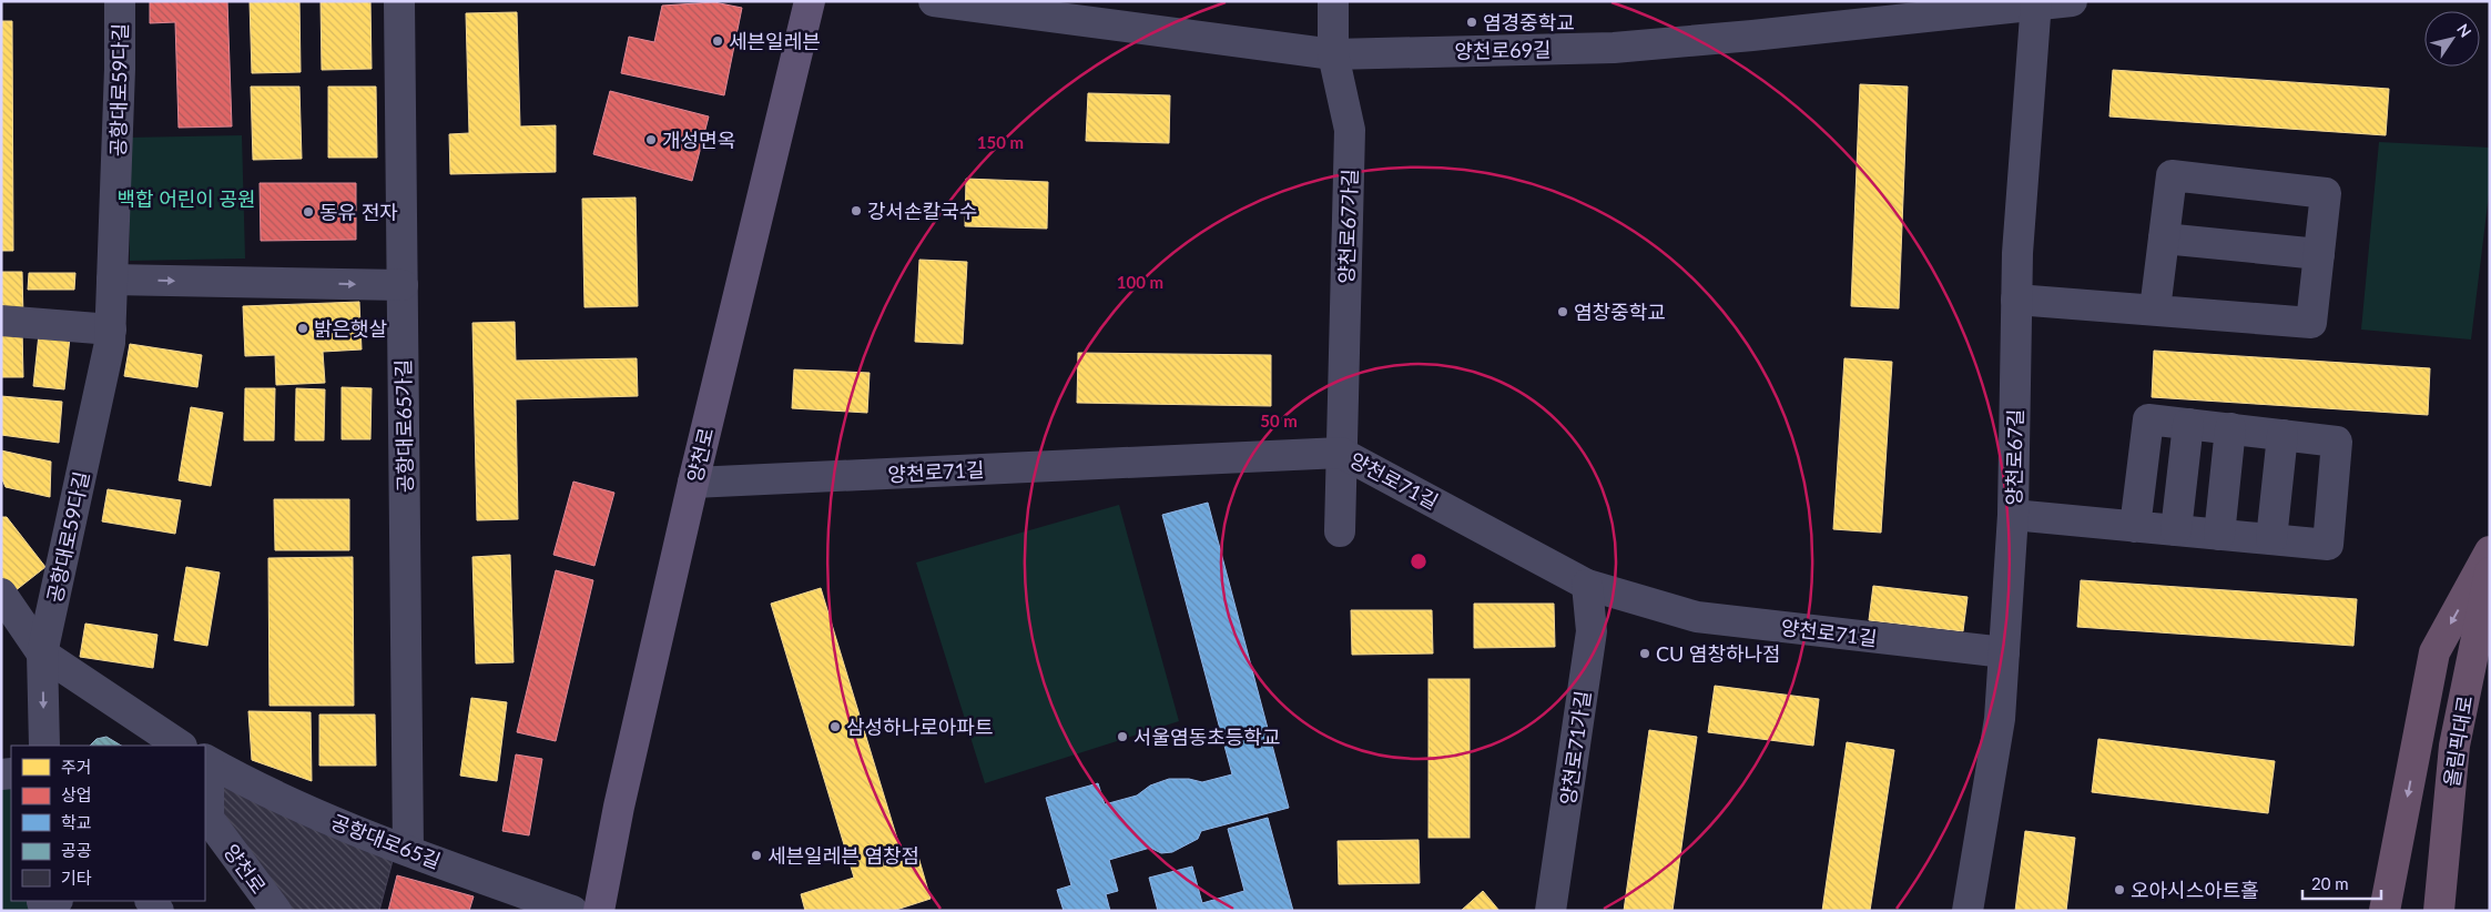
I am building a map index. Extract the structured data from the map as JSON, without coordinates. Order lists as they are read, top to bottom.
{
  "streets": {
    "highway": ["올림픽대로"],
    "main road": ["양천로"],
    "street": [
      "양천로69길",
      "공항대로59다길",
      "양천로67가길",
      "공항대로65가길",
      "양천로67길",
      "양천로71길",
      "양천로71가길",
      "공항대로65길"
    ]
  },
  "crossings": [
    ["양천로69길", "양천로67가길"],
    ["양천로69길", "양천로67길"],
    ["양천로67가길", "양천로71길"],
    ["공항대로65가길", "공항대로65길"],
    ["양천로", "양천로71길"],
    ["양천로", "공항대로65길"],
    ["양천로67길", "양천로71길"],
    ["양천로71길", "양천로71가길"]
  ],
  "parks": ["백합 어린이 공원"],
  "places": [
    "염경중학교",
    "세븐일레븐",
    "개성면옥",
    "강서손칼국수",
    "동유 전자",
    "염창중학교",
    "밝은햇살",
    "CU 염창하나점",
    "삼성하나로아파트",
    "서울염동초등학교",
    "세븐일레븐 염창점",
    "오아시스아트홀"
  ],
  "legend": [
    "주거",
    "상업",
    "학교",
    "공공",
    "기타"
  ],
  "scale_bar": "20 m",
  "north": "top right",
  "rings": ["150 m", "100 m", "50 m"]
}
